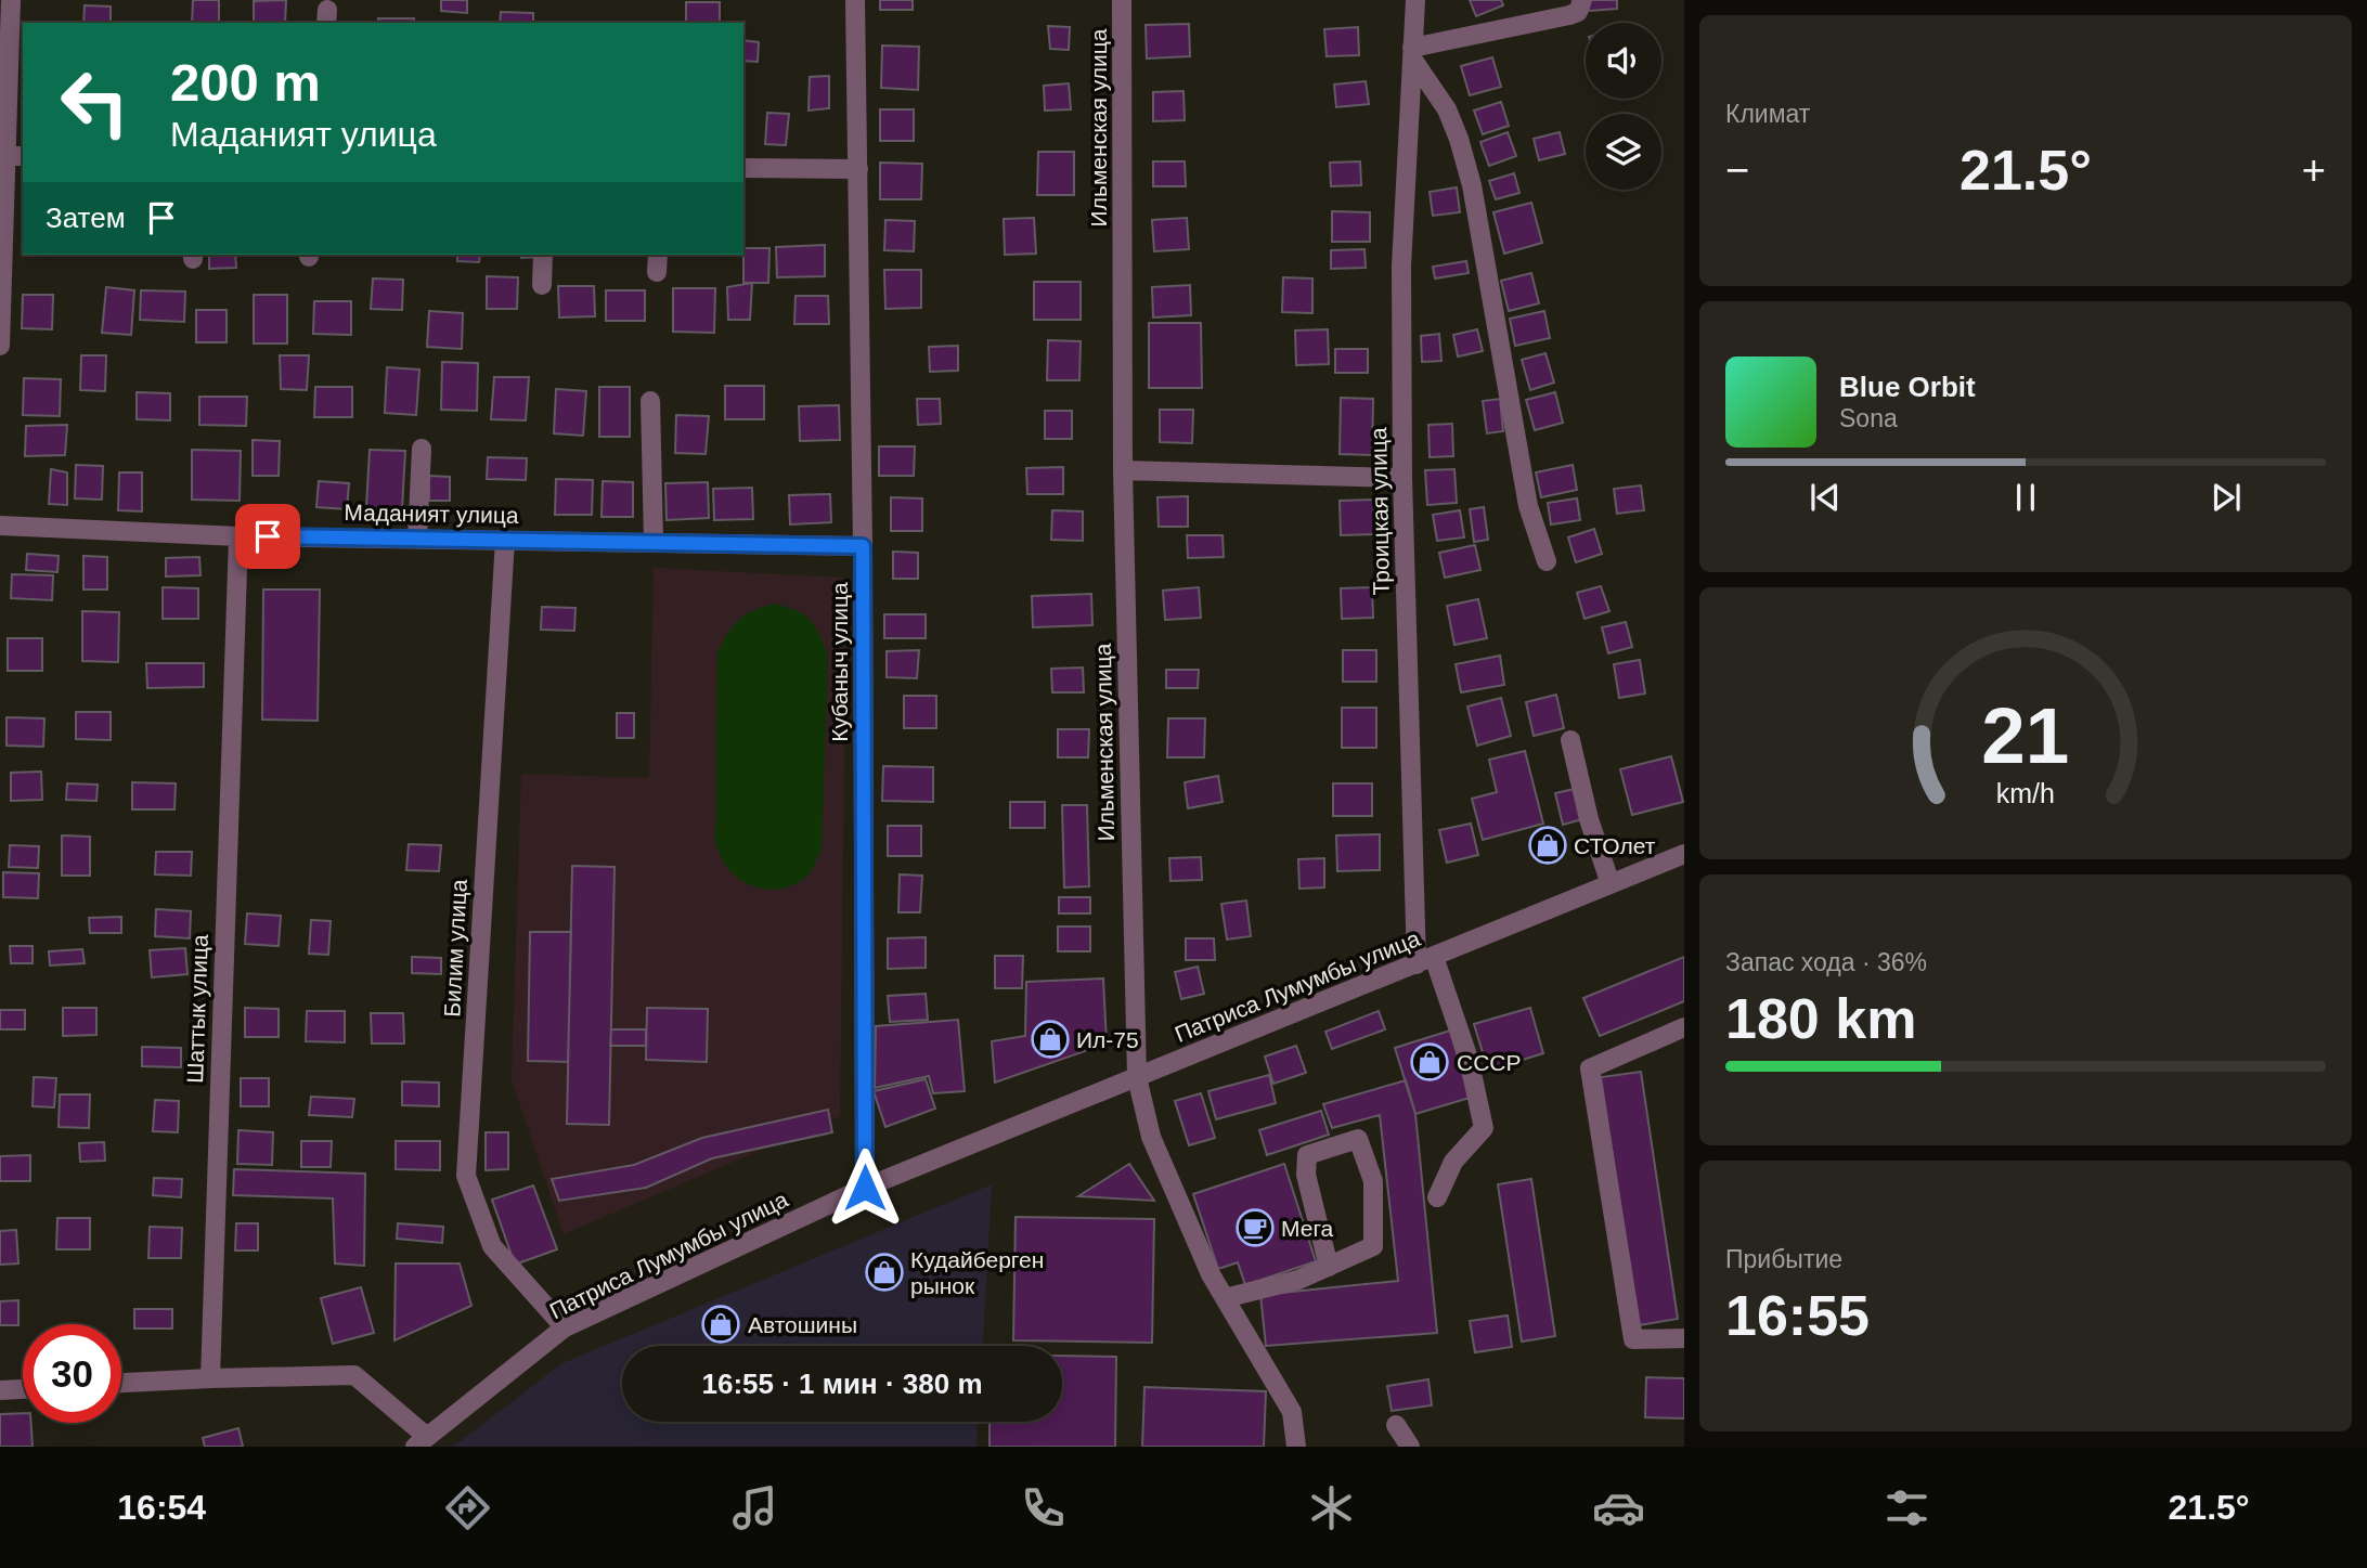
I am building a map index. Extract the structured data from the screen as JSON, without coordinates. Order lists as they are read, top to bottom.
{
  "streets": {
    "street": [
      "Ильменская улица",
      "Троицкая улица",
      "Маданият улица",
      "Кубаныч улица",
      "Билим улица",
      "Патриса Лумумбы улица",
      "Шаттык улица"
    ]
  },
  "crossings": [
    ["Ильменская улица", "Патриса Лумумбы улица"],
    ["Троицкая улица", "Патриса Лумумбы улица"],
    ["Маданият улица", "Кубаныч улица"],
    ["Маданият улица", "Билим улица"],
    ["Маданият улица", "Шаттык улица"],
    ["Кубаныч улица", "Патриса Лумумбы улица"],
    ["Билим улица", "Патриса Лумумбы улица"]
  ],
  "places": {
    "shop": [
      "СТОлет",
      "Ил-75",
      "СССР",
      "Кудайберген рынок",
      "Автошины"
    ],
    "cafe": ["Мега"]
  },
  "page": {
    "tile": [
      "Климат",
      ["Запас хода · 36%", "180 km"],
      ["Прибытие", "16:55"]
    ],
    "turn": ["200 m", "Маданият улица"],
    "heat": ["−", "21.5°", "+"],
    "then": "Затем",
    "song": ["Blue Orbit", "Sona"],
    "limit": "30",
    "trip": "16:55 · 1 мин · 380 m",
    "tabs": ["16:54", "21.5°"],
    "gauge": ["21", "km/h"]
  }
}
